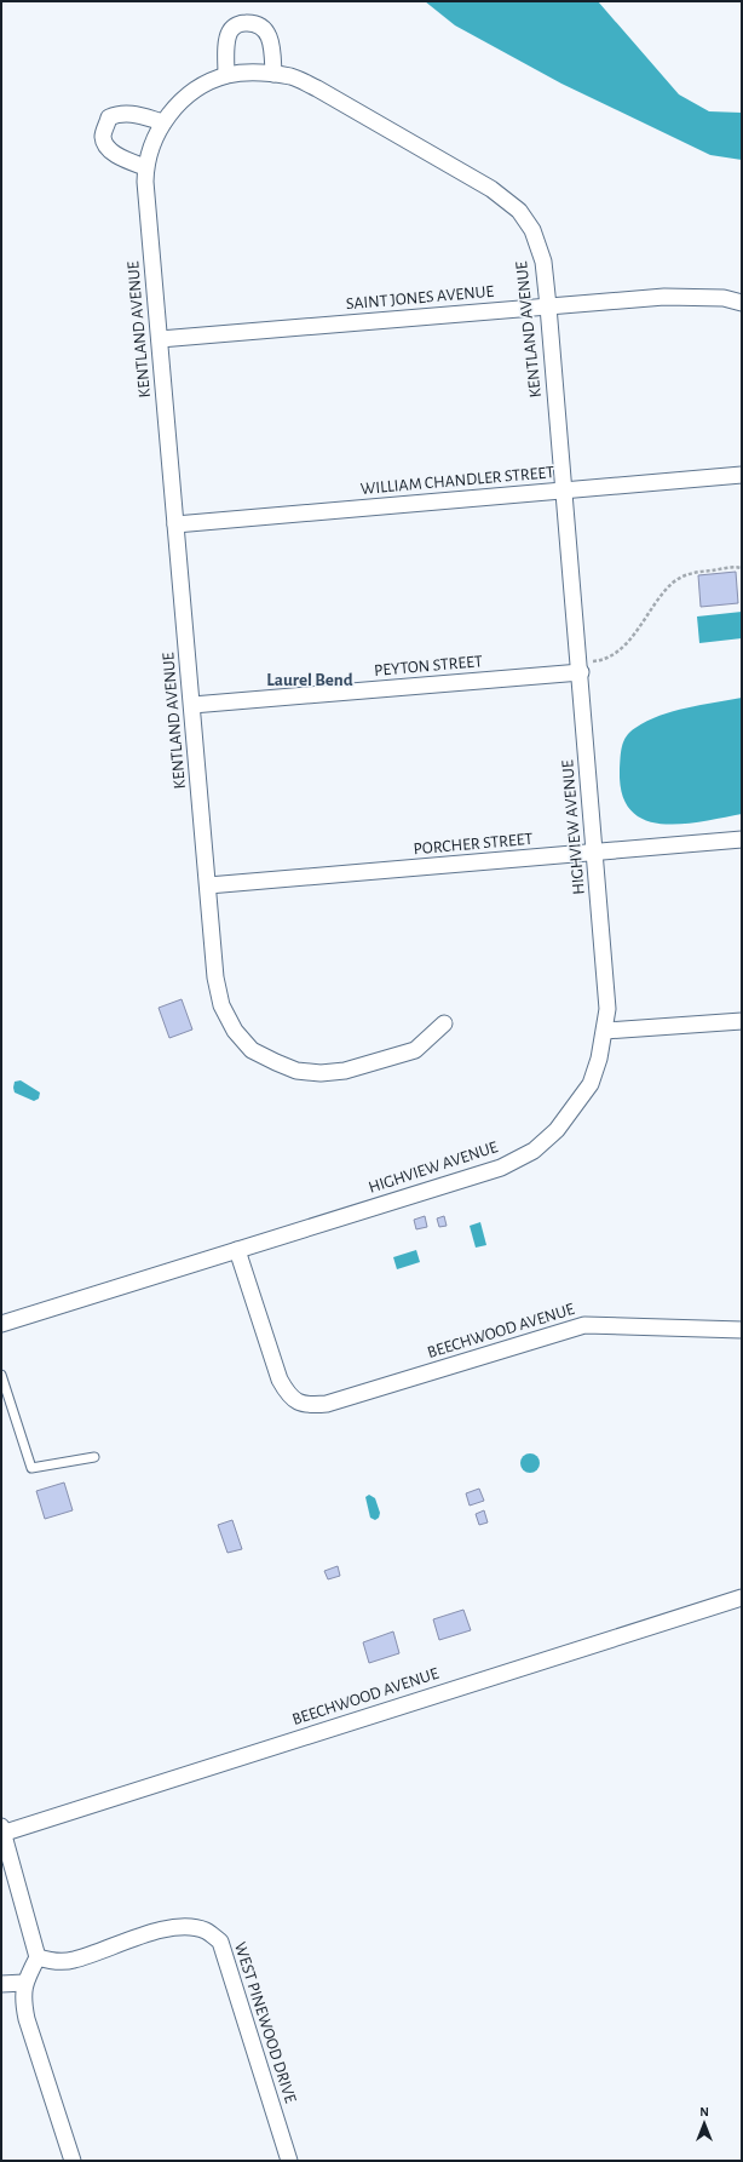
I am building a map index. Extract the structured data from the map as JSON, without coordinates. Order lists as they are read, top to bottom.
{
  "streets": {
    "street": [
      "SAINT JONES AVENUE",
      "KENTLAND AVENUE",
      "WILLIAM CHANDLER STREET",
      "PEYTON STREET",
      "HIGHVIEW AVENUE",
      "PORCHER STREET",
      "BEECHWOOD AVENUE",
      "WEST PINEWOOD DRIVE"
    ]
  },
  "crossings": [
    ["SAINT JONES AVENUE", "KENTLAND AVENUE"],
    ["KENTLAND AVENUE", "WILLIAM CHANDLER STREET"],
    ["KENTLAND AVENUE", "PEYTON STREET"],
    ["KENTLAND AVENUE", "HIGHVIEW AVENUE"],
    ["KENTLAND AVENUE", "PORCHER STREET"],
    ["PEYTON STREET", "HIGHVIEW AVENUE"],
    ["HIGHVIEW AVENUE", "PORCHER STREET"],
    ["HIGHVIEW AVENUE", "BEECHWOOD AVENUE"]
  ],
  "districts": ["Laurel Bend"],
  "north": "top"
}
